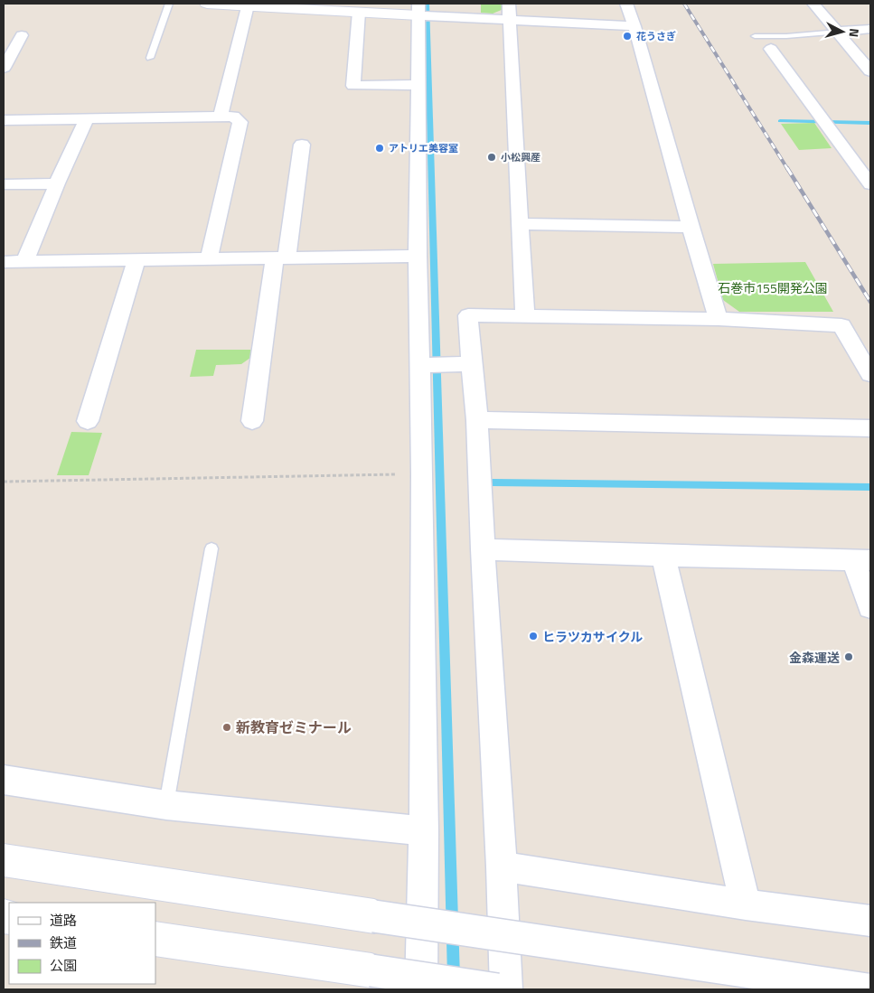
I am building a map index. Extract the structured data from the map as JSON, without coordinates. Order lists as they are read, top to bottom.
{
  "parks": ["石巻市155開発公園"],
  "places": [
    "花うさぎ",
    "アトリエ美容室",
    "小松興産",
    "ヒラツカサイクル",
    "金森運送",
    "新教育ゼミナール"
  ],
  "legend": ["道路", "鉄道", "公園"],
  "north": "right"
}
